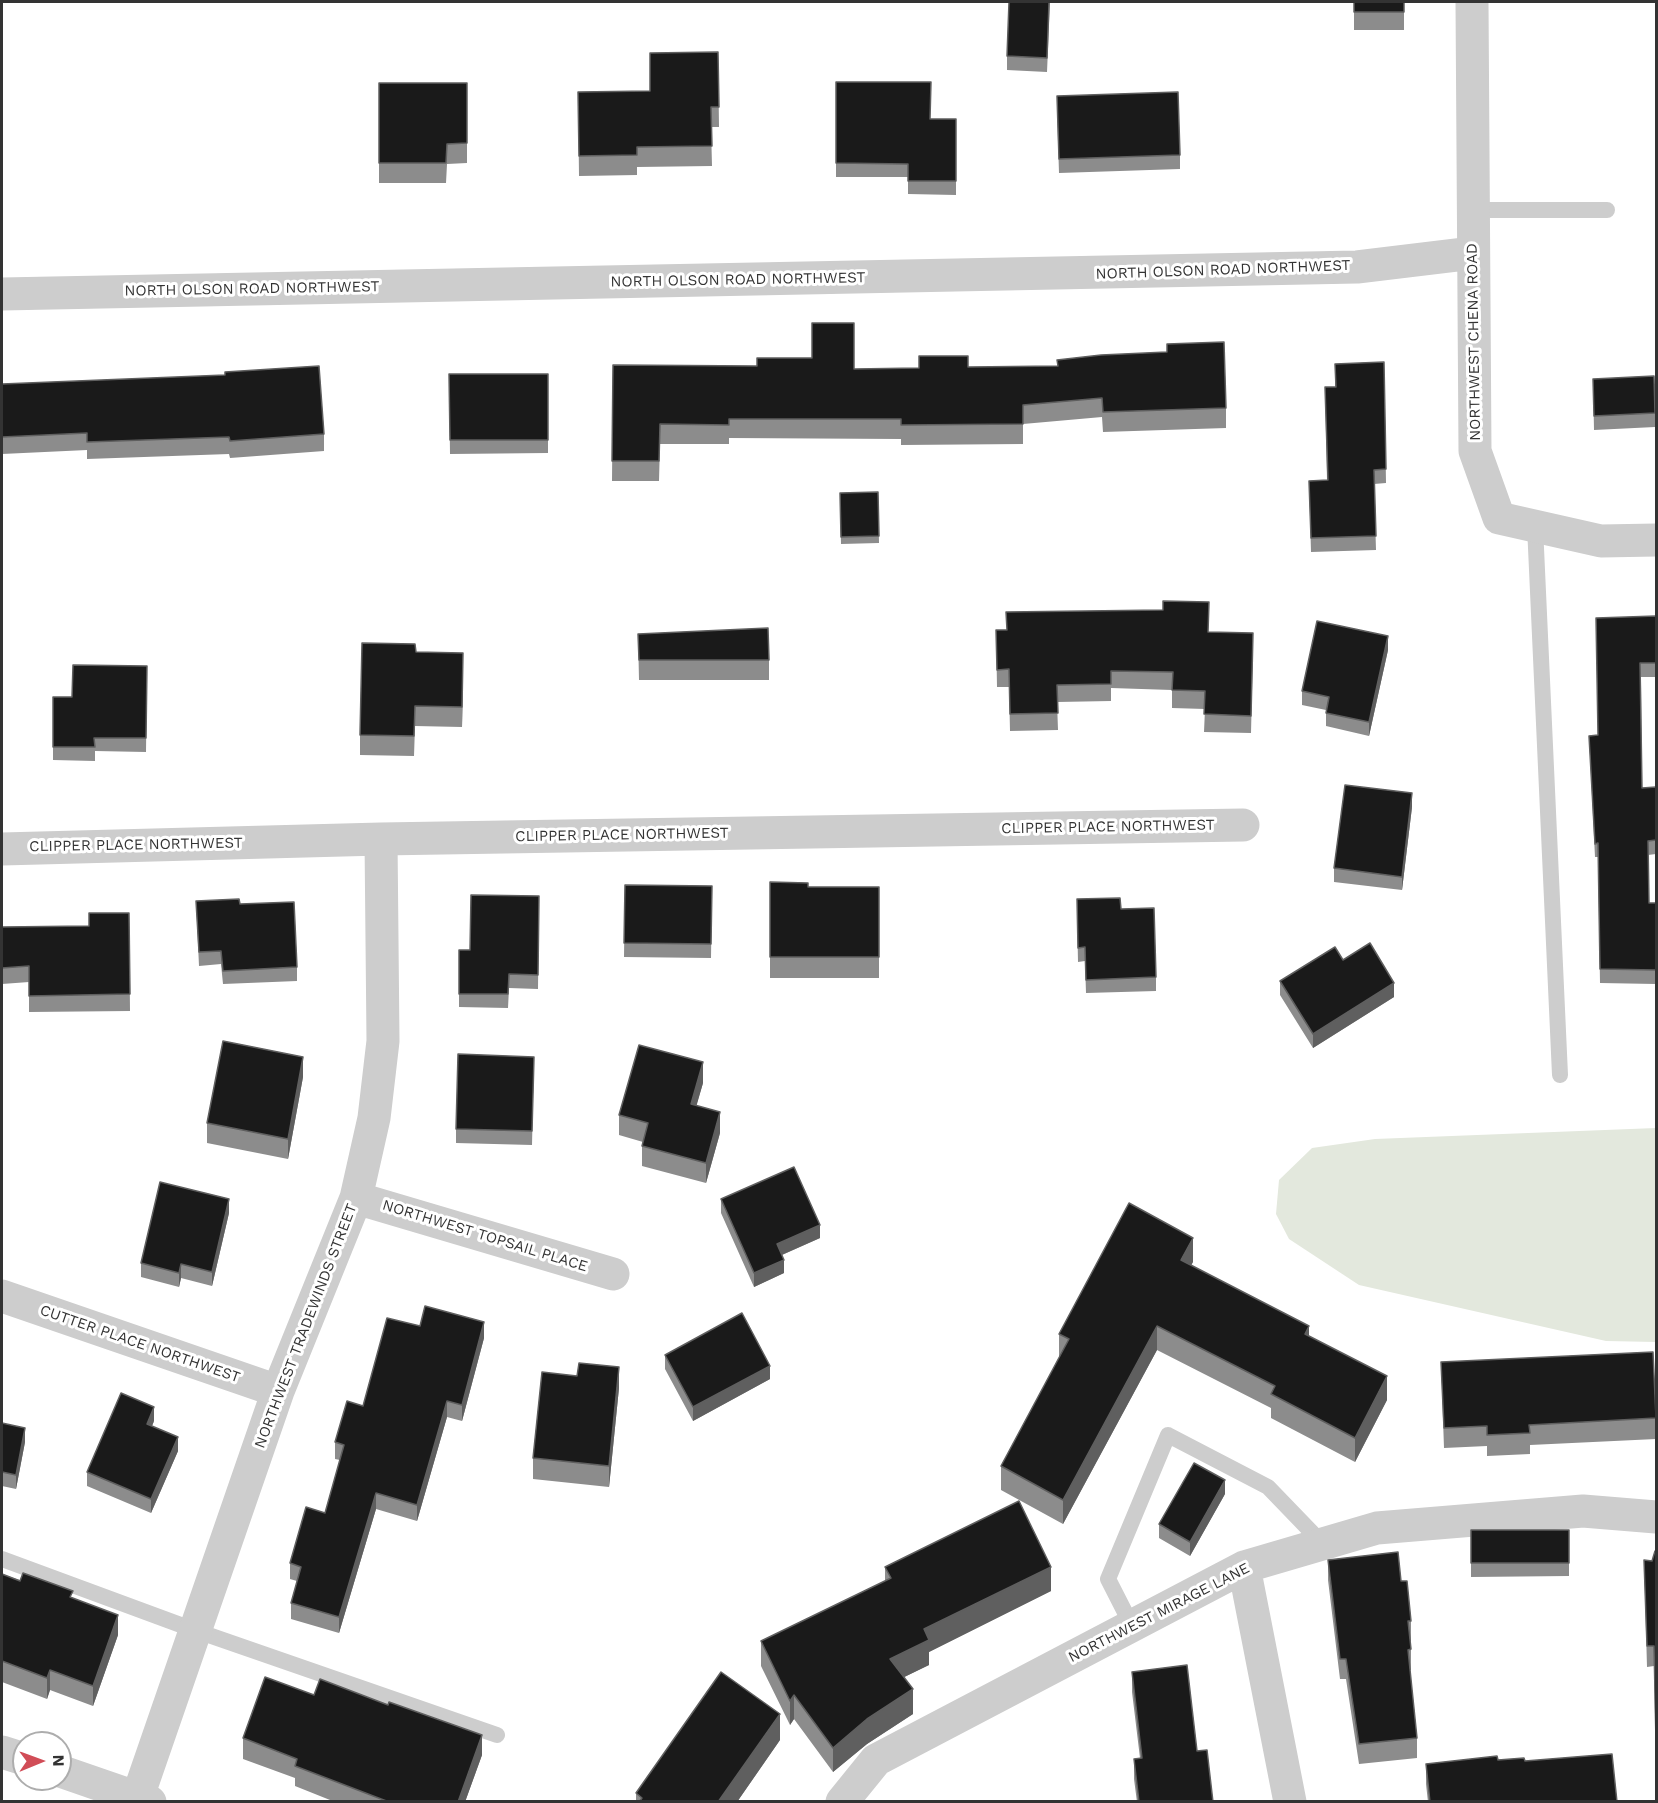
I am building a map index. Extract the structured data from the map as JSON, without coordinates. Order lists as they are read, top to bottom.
{
  "streets": {
    "street": [
      "NORTH OLSON ROAD NORTHWEST",
      "NORTHWEST CHENA ROAD",
      "CLIPPER PLACE NORTHWEST",
      "NORTHWEST TOPSAIL PLACE",
      "NORTHWEST TRADEWINDS STREET",
      "CUTTER PLACE NORTHWEST",
      "NORTHWEST MIRAGE LANE"
    ]
  },
  "crossings": [
    ["NORTH OLSON ROAD NORTHWEST", "NORTHWEST CHENA ROAD"],
    ["CLIPPER PLACE NORTHWEST", "NORTHWEST TRADEWINDS STREET"],
    ["NORTHWEST TOPSAIL PLACE", "NORTHWEST TRADEWINDS STREET"],
    ["NORTHWEST TRADEWINDS STREET", "CUTTER PLACE NORTHWEST"]
  ],
  "north": "right"
}
